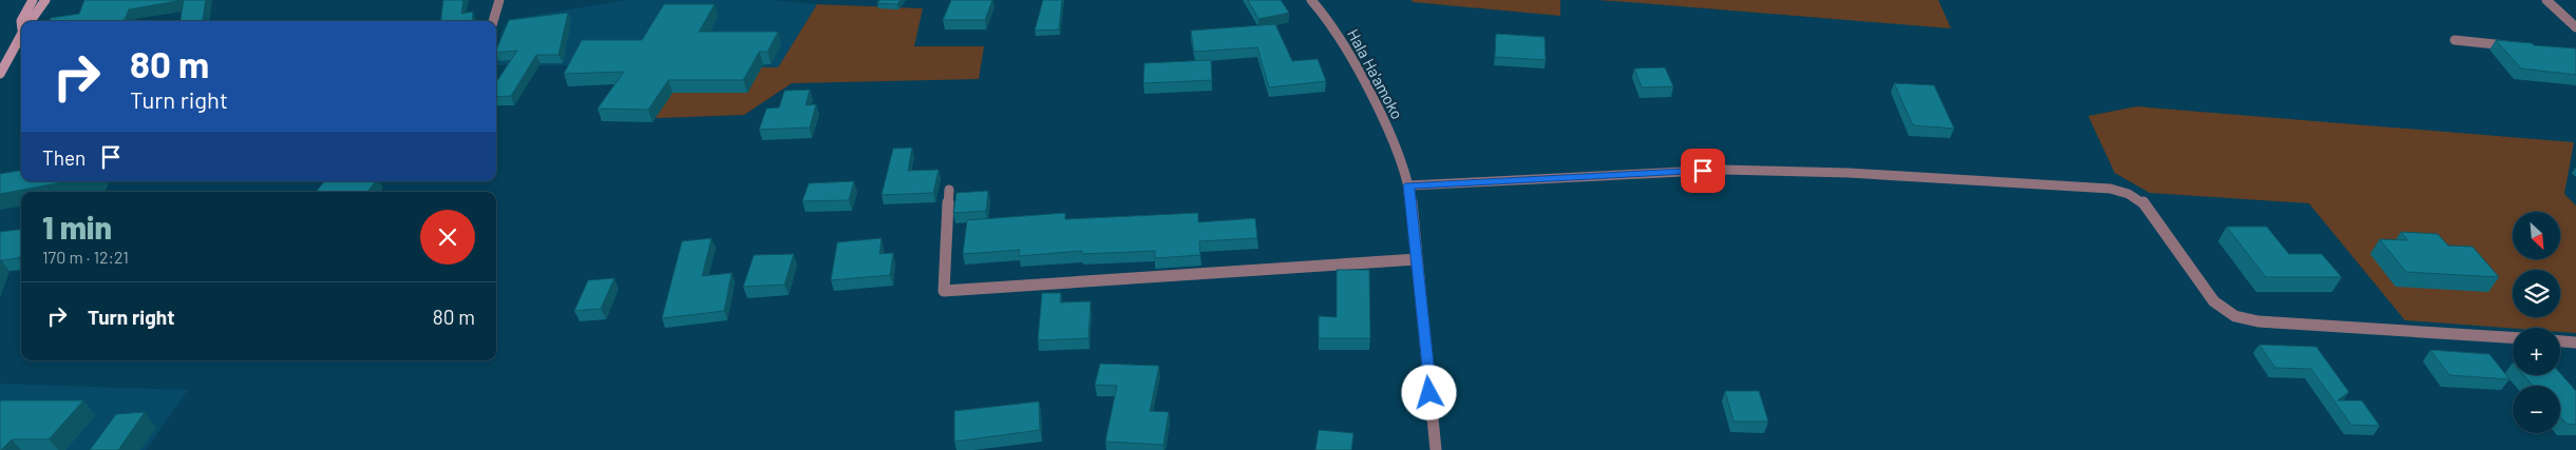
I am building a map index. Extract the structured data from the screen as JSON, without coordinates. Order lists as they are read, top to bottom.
{
  "streets": {
    "street": ["Hala Ha'amoko"]
  },
  "north": "bottom right",
  "page": {
    "turn": ["80 m", "Turn right"],
    "then": "Then",
    "heading": ["1 min", "170 m · 12:21"],
    "map_buttons": ["+", "−"],
    "list": [
      {
        "name": "Turn right",
        "value": "80 m"
      }
    ]
  }
}
